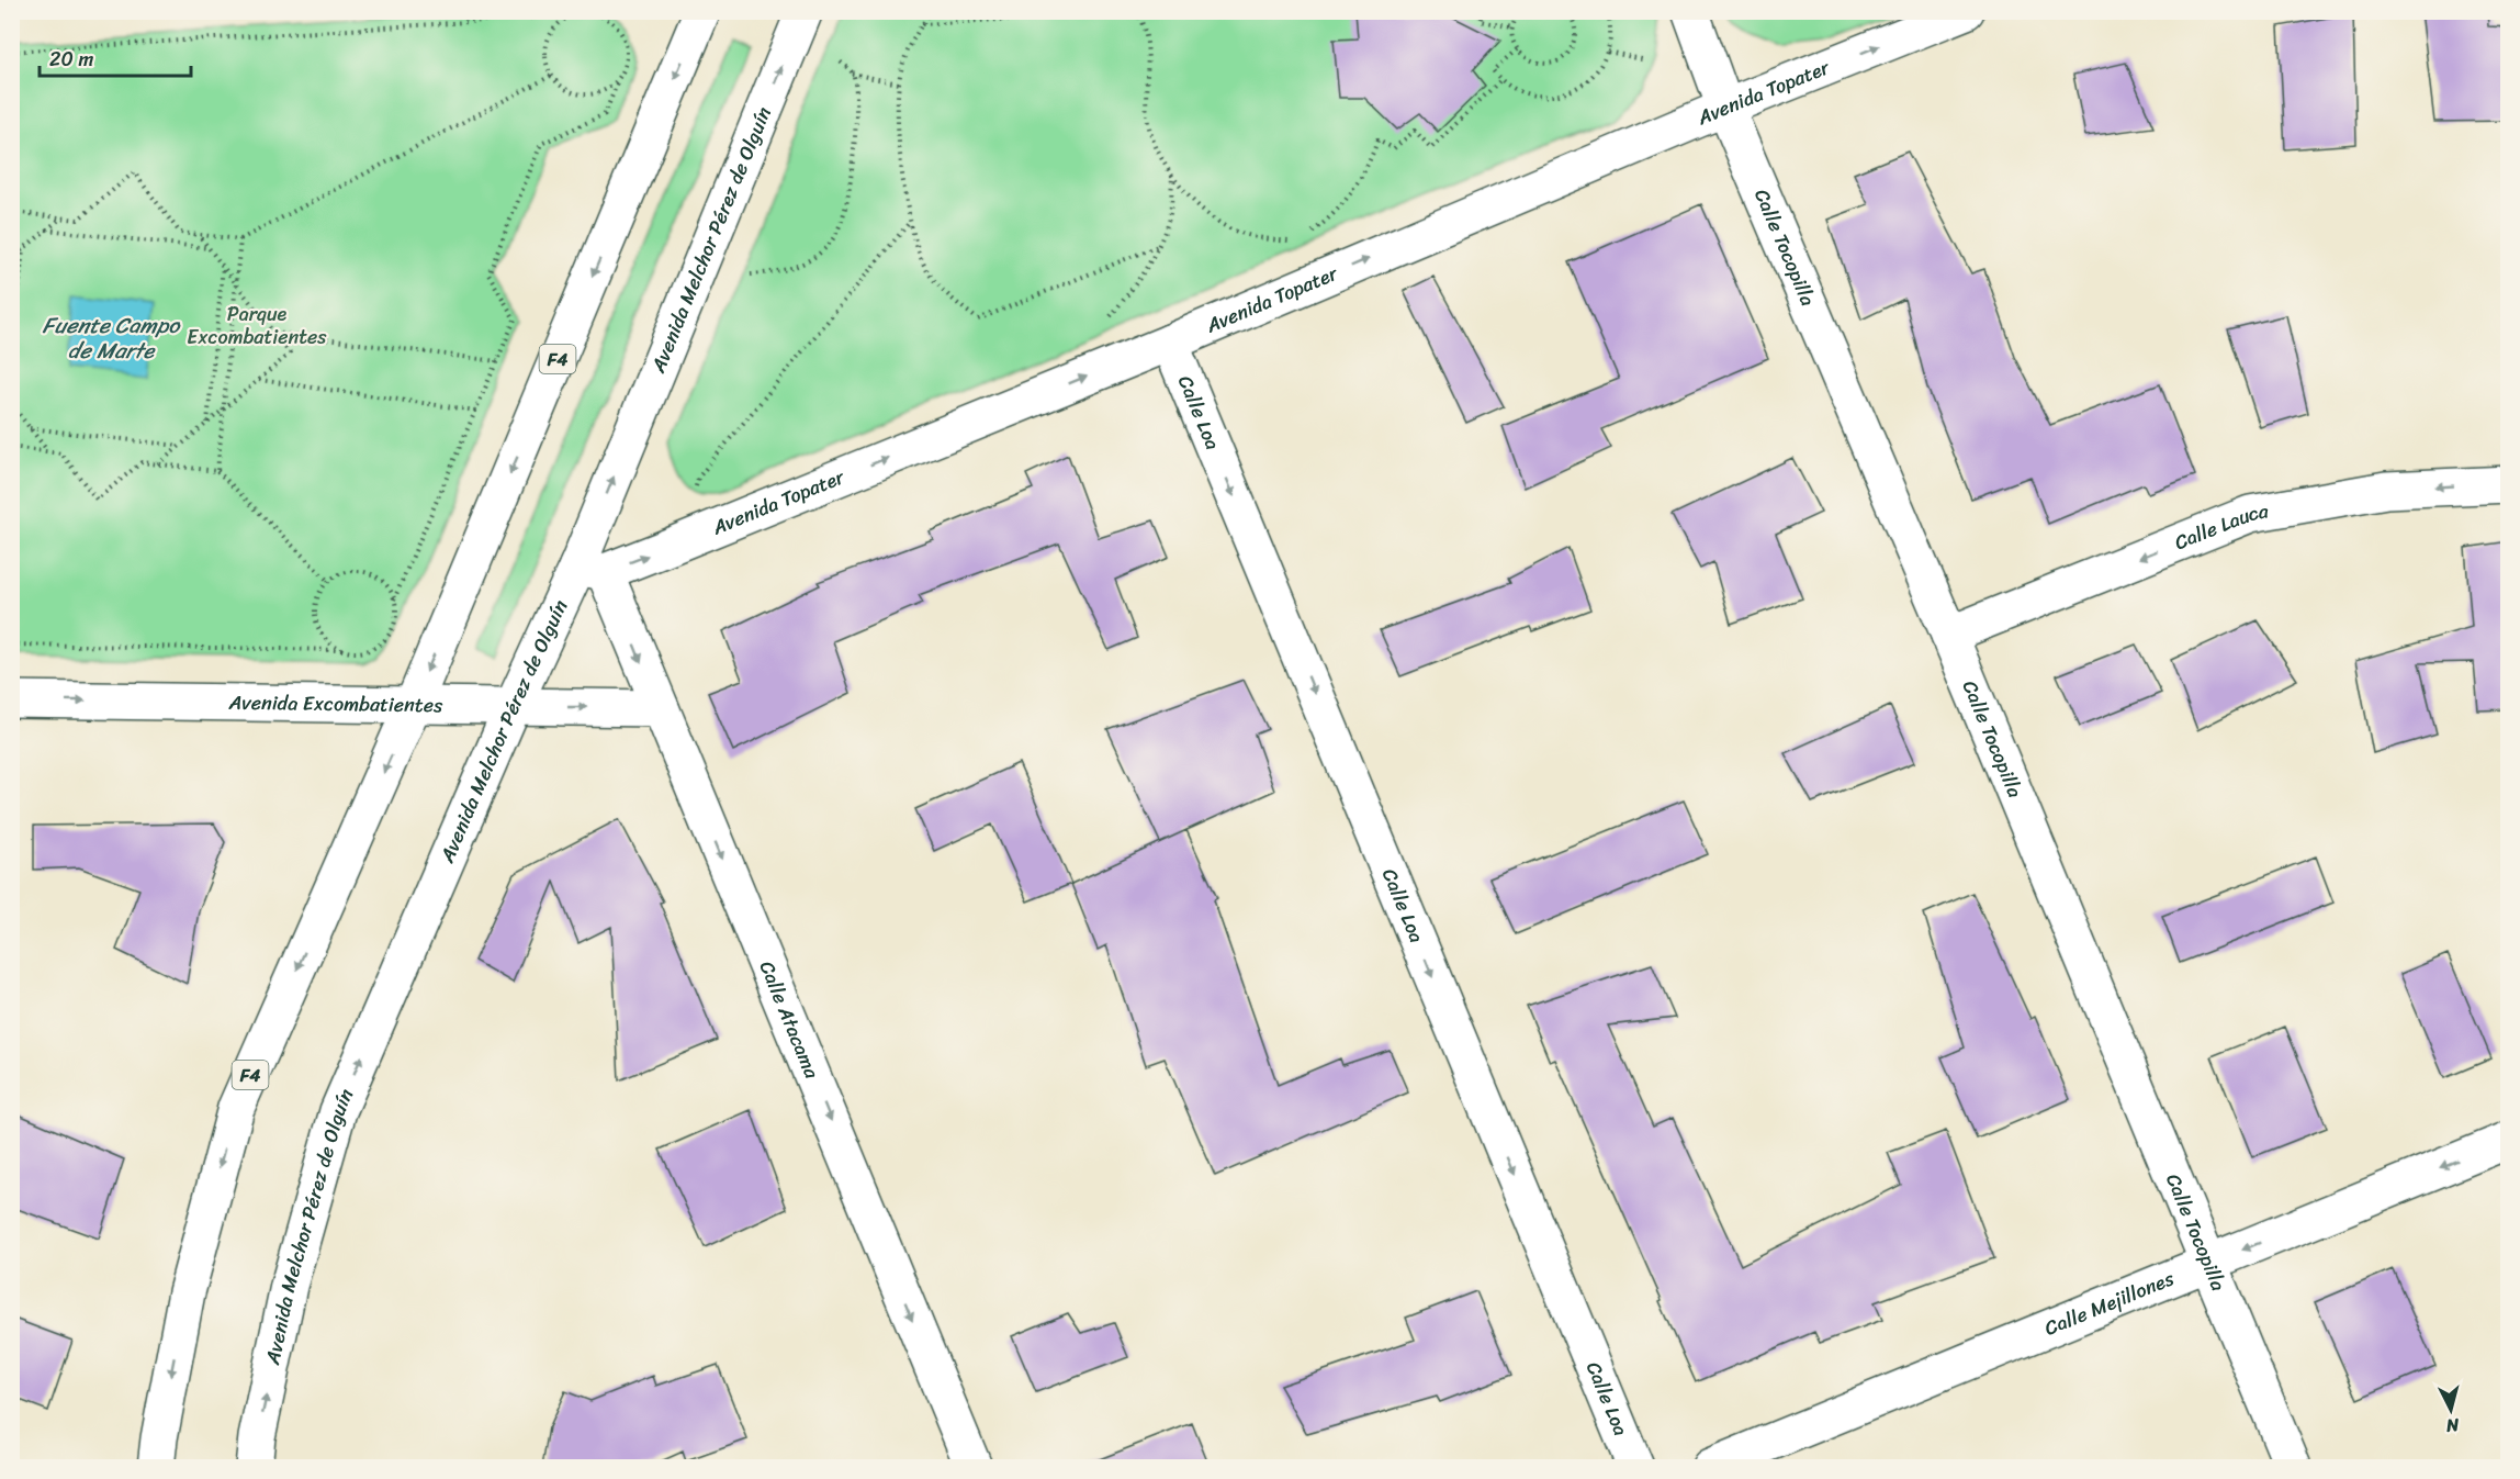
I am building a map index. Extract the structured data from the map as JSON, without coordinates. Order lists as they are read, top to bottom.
{
  "streets": {
    "main road": [
      "Avenida Topater",
      "Avenida Melchor Pérez de Olguín",
      "Calle Tocopilla",
      "F4",
      "Calle Loa",
      "Calle Lauca",
      "Avenida Excombatientes",
      "Calle Atacama",
      "Calle Mejillones"
    ]
  },
  "crossings": [
    ["Avenida Topater", "Avenida Melchor Pérez de Olguín"],
    ["Avenida Topater", "Calle Tocopilla"],
    ["Avenida Topater", "Calle Loa"],
    ["Avenida Topater", "Calle Atacama"],
    ["Avenida Melchor Pérez de Olguín", "Avenida Excombatientes"],
    ["Avenida Melchor Pérez de Olguín", "Calle Atacama"],
    ["Calle Tocopilla", "Calle Lauca"],
    ["Calle Tocopilla", "Calle Mejillones"],
    ["F4", "Avenida Excombatientes"],
    ["Avenida Excombatientes", "Calle Atacama"]
  ],
  "one_way": [
    "Avenida Topater",
    "Calle Loa",
    "Calle Lauca",
    "Avenida Excombatientes",
    "Calle Atacama",
    "Calle Mejillones"
  ],
  "water": ["Fuente Campo de Marte"],
  "parks": ["Parque Excombatientes"],
  "scale_bar": "20 m",
  "north": "bottom"
}
